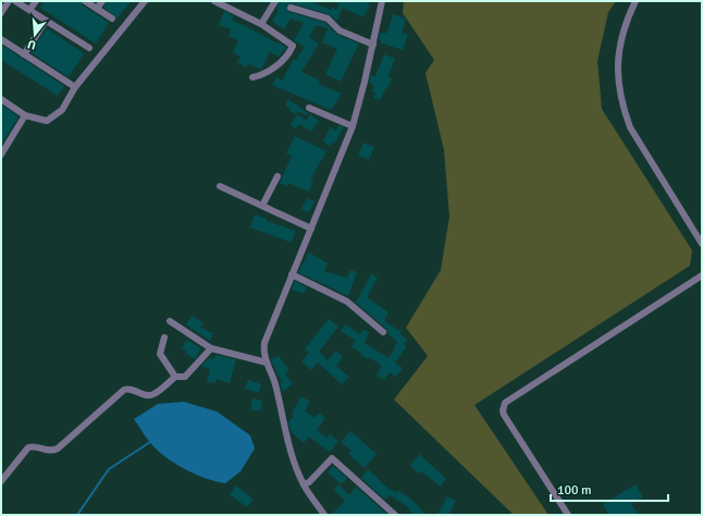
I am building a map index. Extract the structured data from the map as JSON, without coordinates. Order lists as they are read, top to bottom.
{
  "scale_bar": "100 m",
  "north": "bottom"
}
